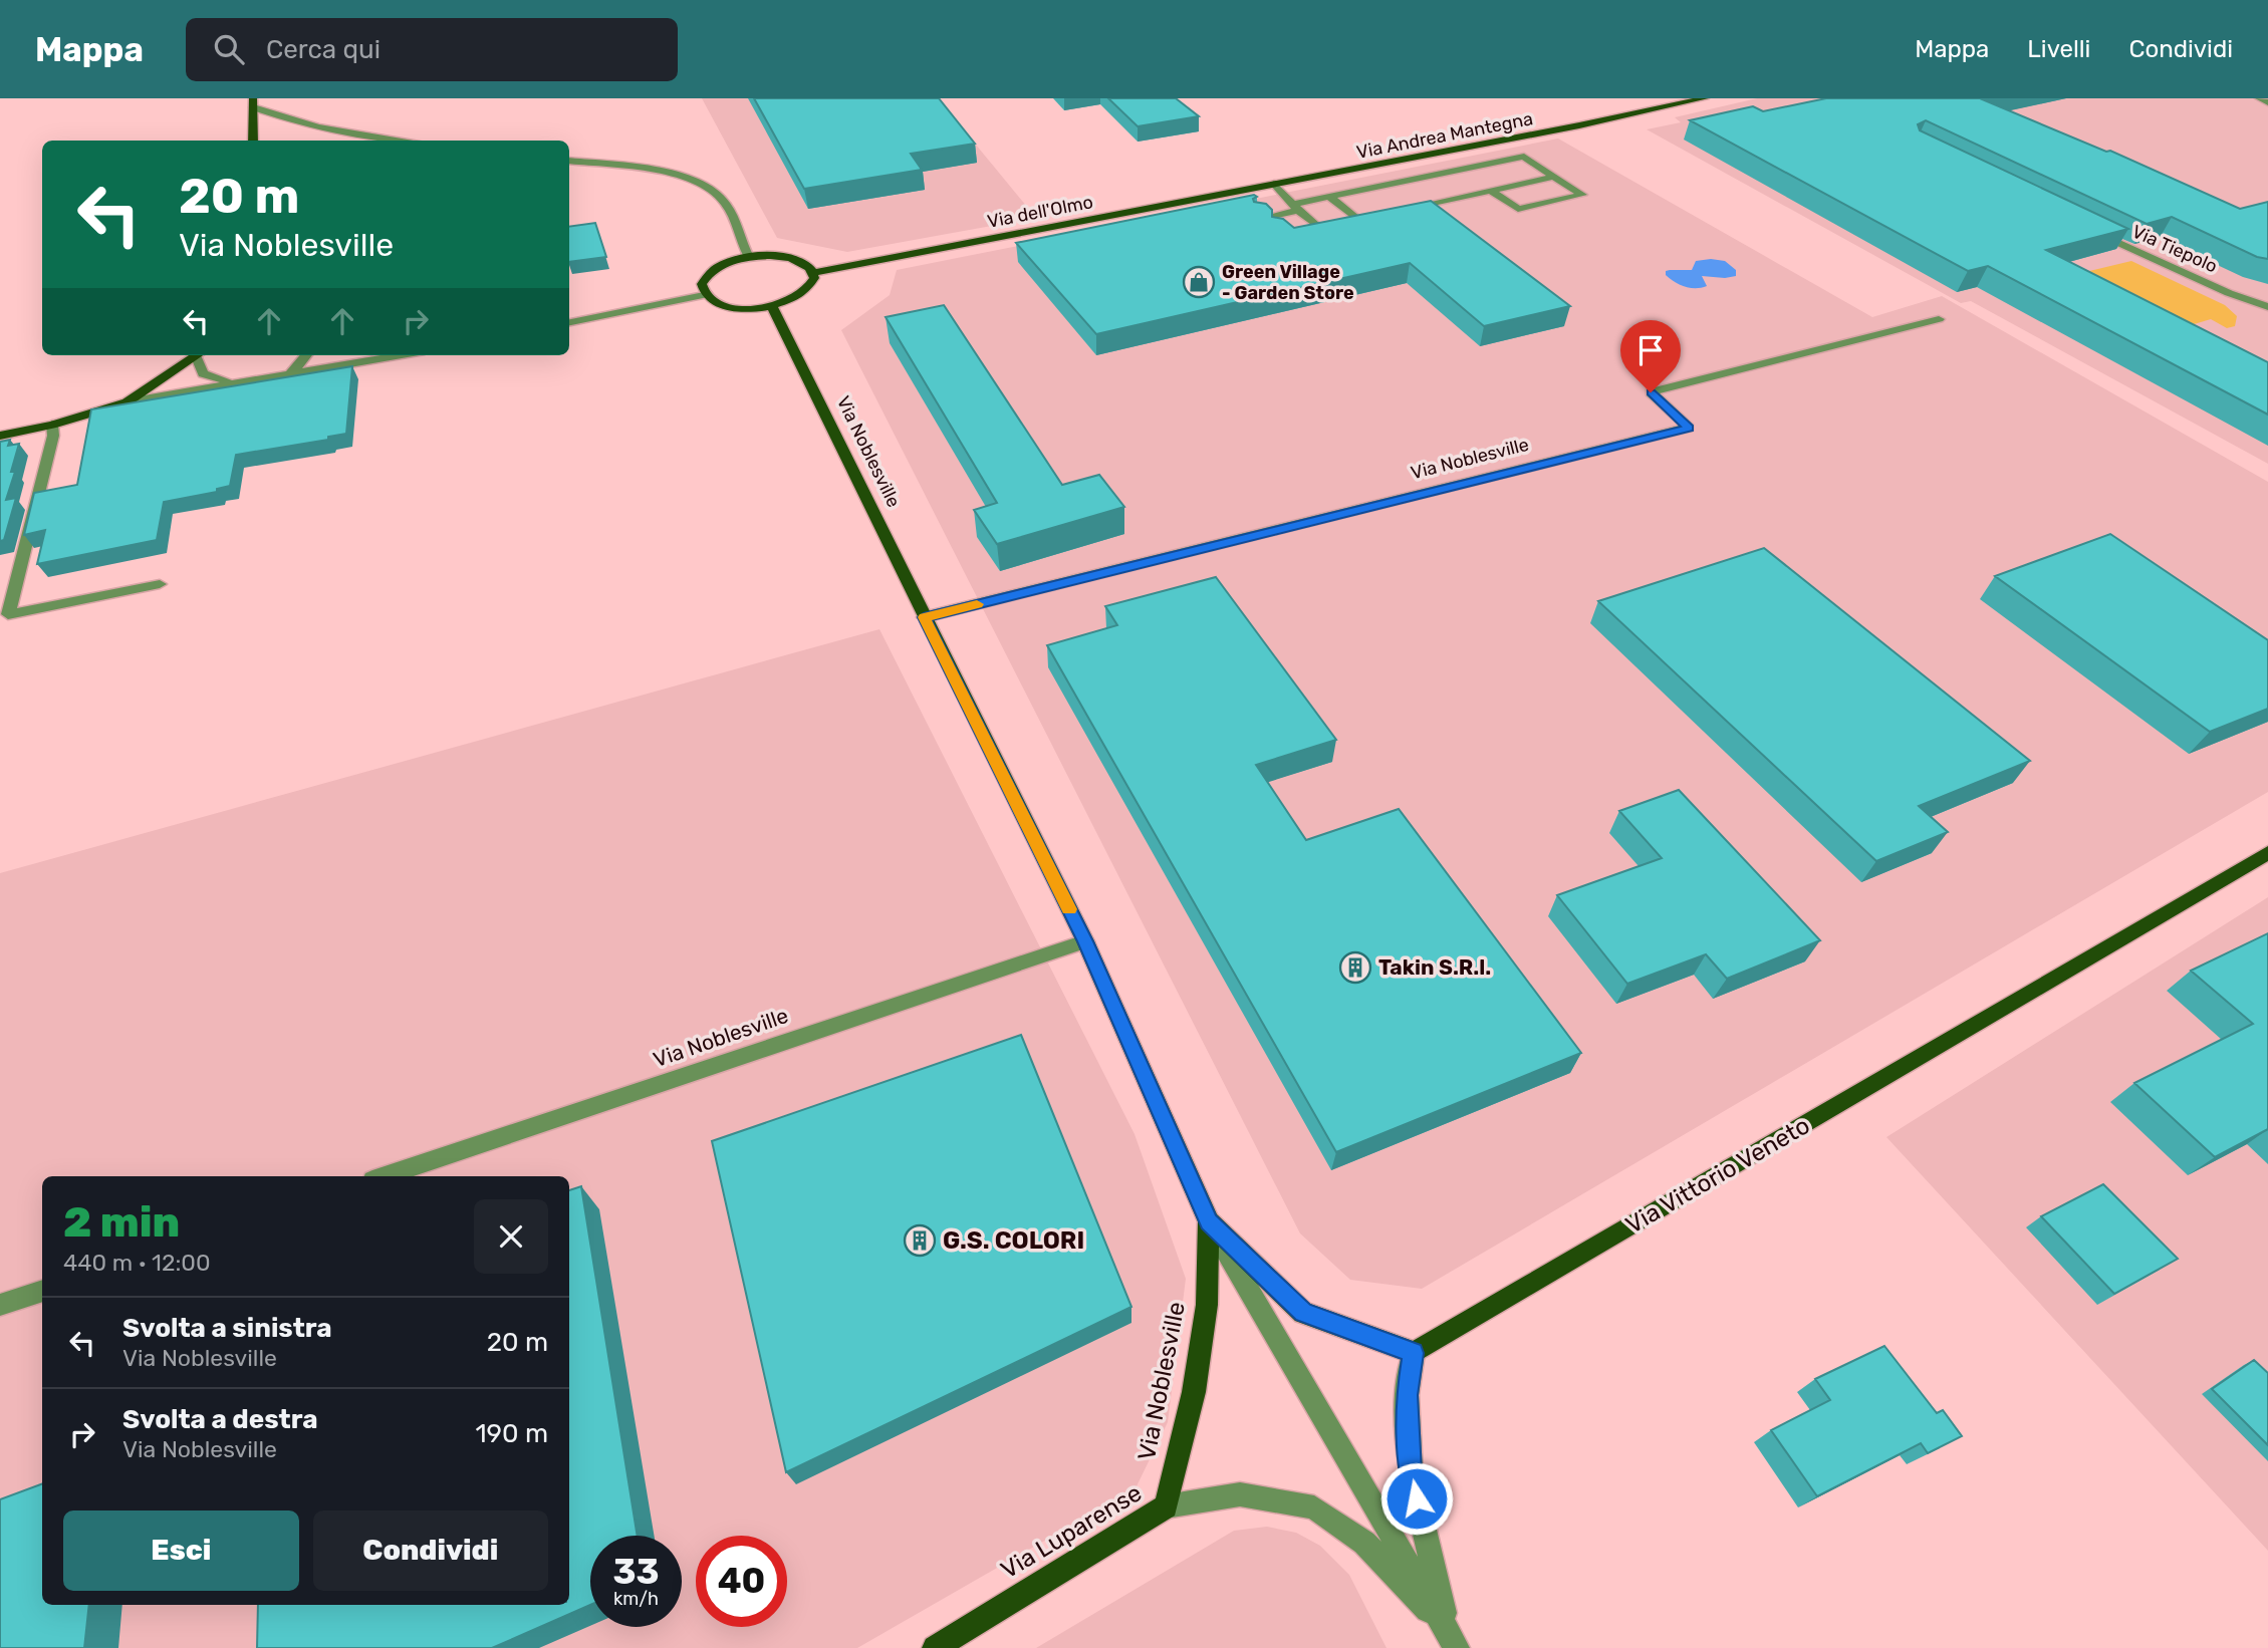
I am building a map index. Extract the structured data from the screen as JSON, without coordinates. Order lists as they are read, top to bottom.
{
  "streets": {
    "main road": [
      "Via Andrea Mantegna",
      "Via dell'Olmo",
      "Via Noblesville",
      "Via Vittorio Veneto",
      "Via Luparense"
    ],
    "street": ["Via Tiepolo"]
  },
  "crossings": [
    ["Via Andrea Mantegna", "Via dell'Olmo"],
    ["Via Noblesville", "Via Vittorio Veneto"],
    ["Via Noblesville", "Via Luparense"]
  ],
  "places": {
    "shop": ["Green Village - Garden Store"],
    "building": ["Takin S.R.l.", "G.S. COLORI"]
  },
  "page": {
    "header": "Mappa",
    "search": "Cerca qui",
    "nav": ["Mappa", "Livelli", "Condividi"],
    "turn": ["20 m", "Via Noblesville"],
    "heading": ["2 min", "440 m · 12:00"],
    "list": [
      {
        "name": "Svolta a sinistra",
        "note": "Via Noblesville",
        "value": "20 m"
      },
      {
        "name": "Svolta a destra",
        "note": "Via Noblesville",
        "value": "190 m"
      }
    ],
    "buttons": ["Esci", "Condividi"],
    "speed": "33 km/h",
    "limit": "40"
  }
}
